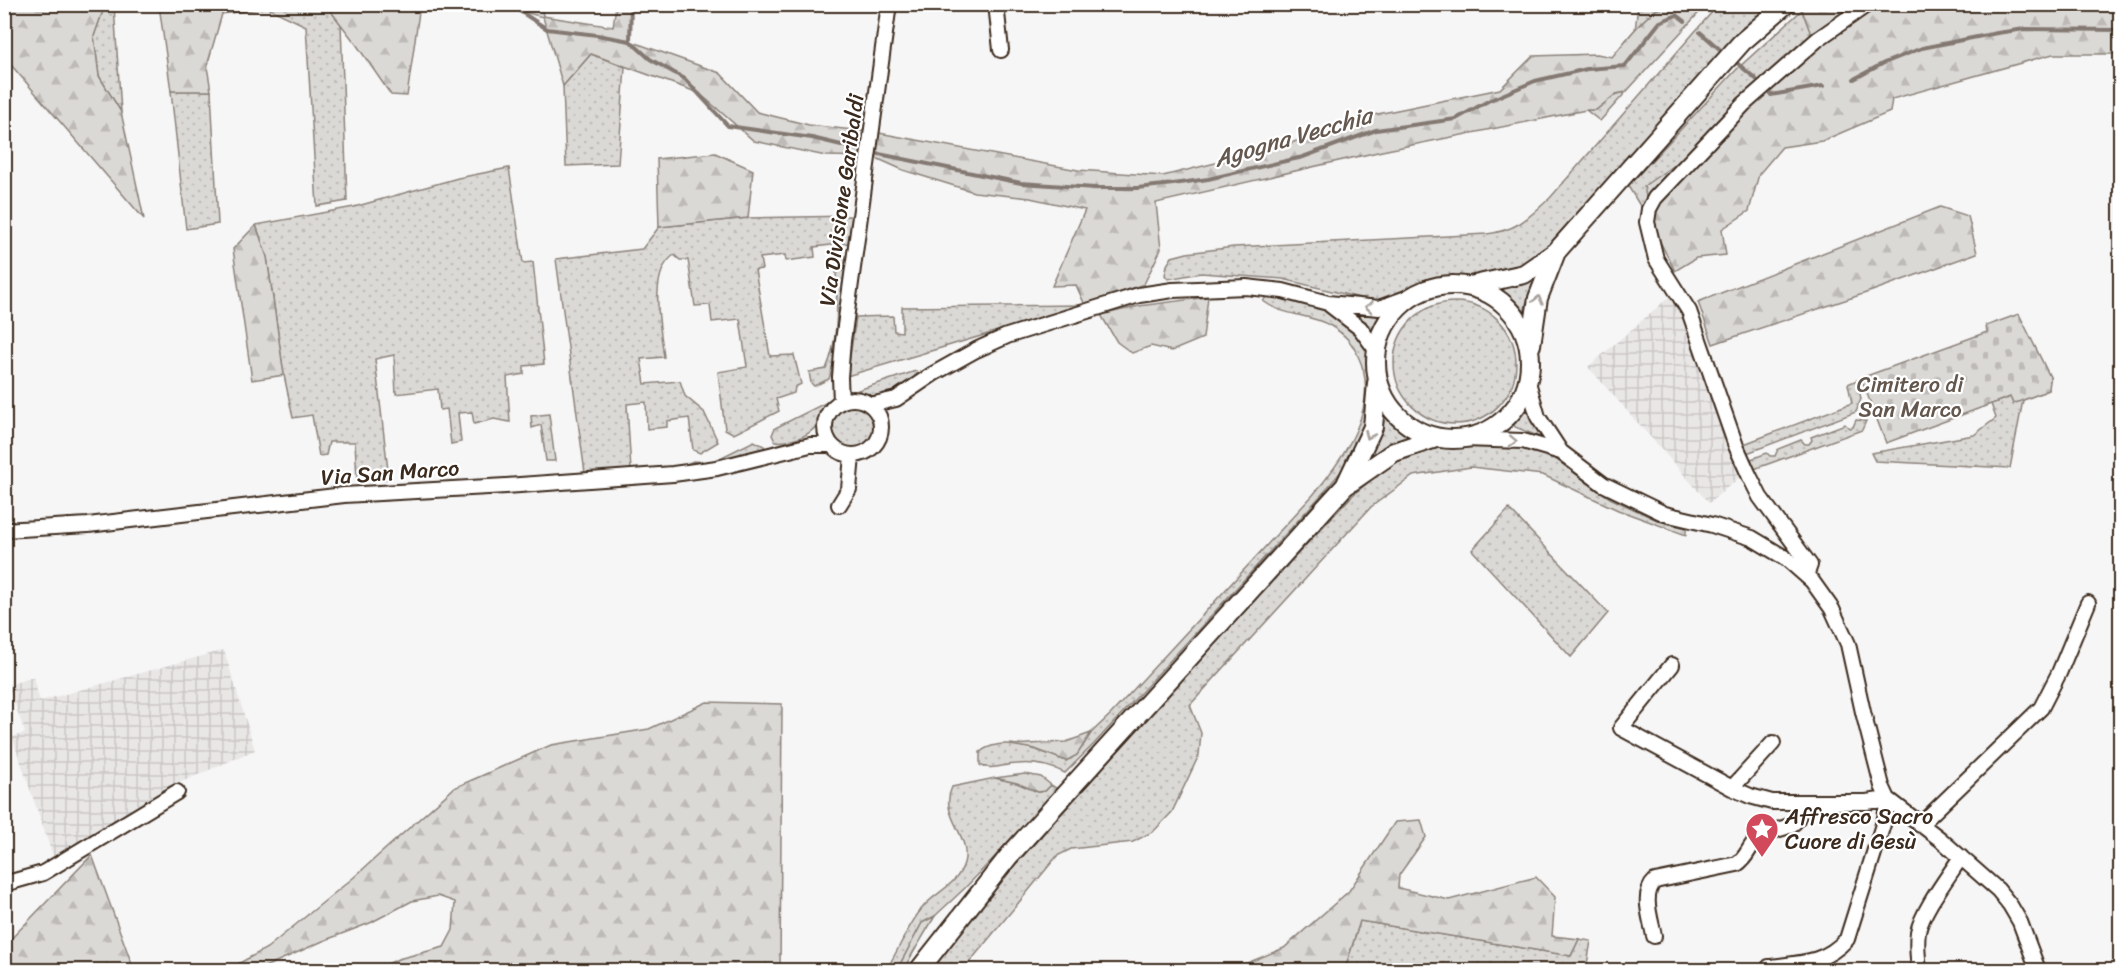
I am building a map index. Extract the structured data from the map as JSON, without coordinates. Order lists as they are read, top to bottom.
{
  "streets": {
    "street": ["Via Divisione Garibaldi", "Via San Marco"]
  },
  "crossings": [
    ["Via Divisione Garibaldi", "Via San Marco"]
  ],
  "water": ["Agogna Vecchia"],
  "parks": ["Cimitero di San Marco"],
  "places": {
    "place": ["Affresco Sacro Cuore di Gesù"]
  }
}
